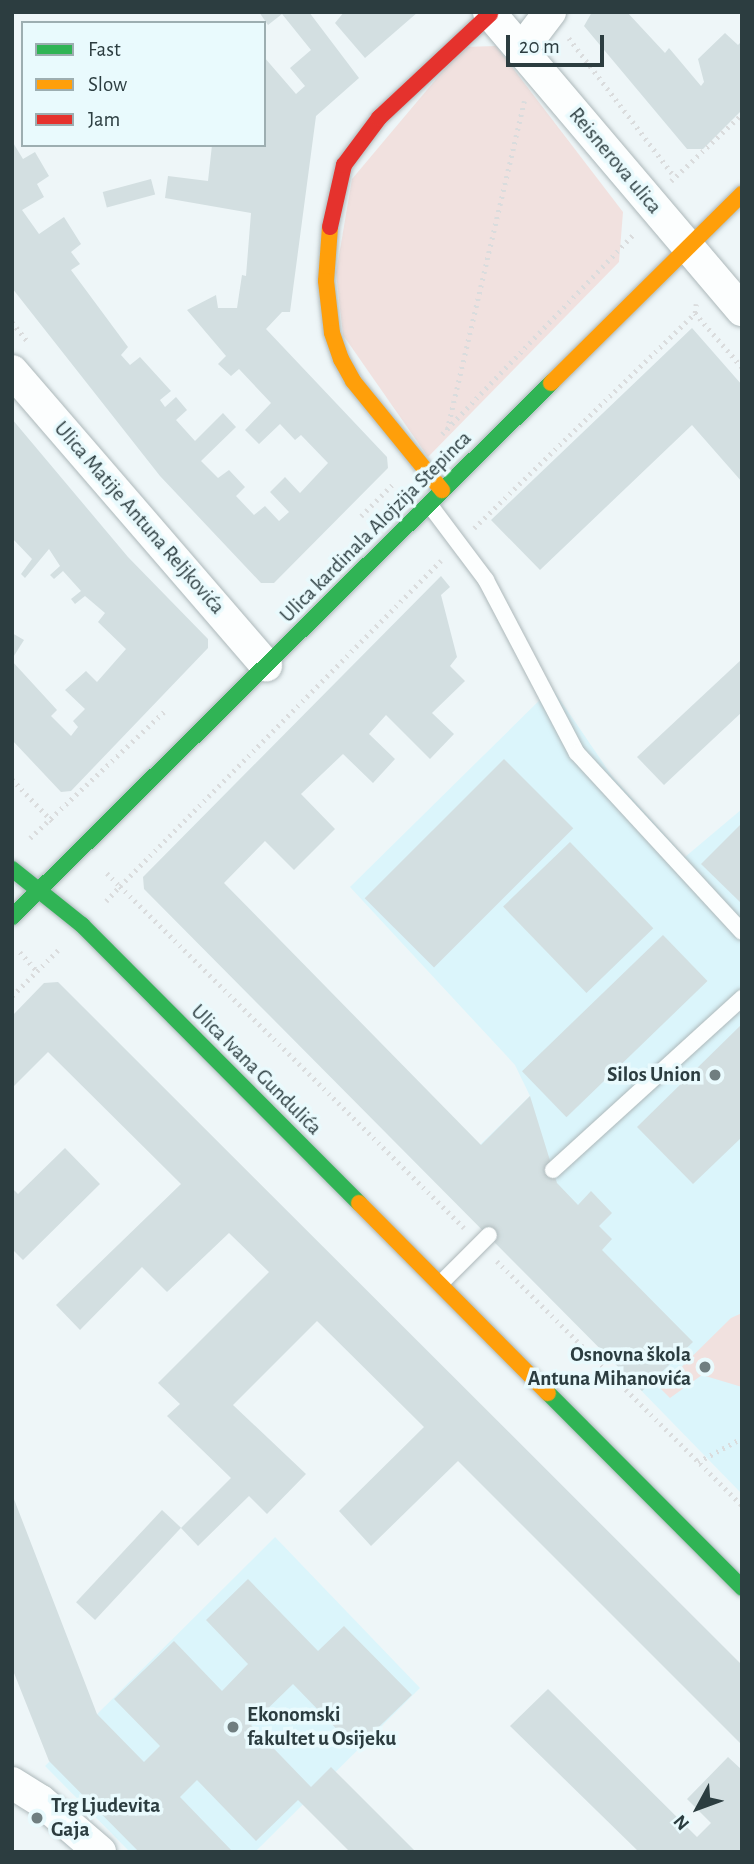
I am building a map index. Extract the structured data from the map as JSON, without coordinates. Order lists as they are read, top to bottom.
{
  "streets": {
    "street": [
      "Reisnerova ulica",
      "Ulica Matije Antuna Reljkovića",
      "Ulica kardinala Alojzija Stepinca",
      "Ulica Ivana Gundulića"
    ]
  },
  "crossings": [
    ["Reisnerova ulica", "Ulica kardinala Alojzija Stepinca"],
    ["Ulica Matije Antuna Reljkovića", "Ulica kardinala Alojzija Stepinca"],
    ["Ulica kardinala Alojzija Stepinca", "Ulica Ivana Gundulića"]
  ],
  "places": [
    "Silos Union",
    "Osnovna škola Antuna Mihanovića",
    "Ekonomski fakultet u Osijeku",
    "Trg Ljudevita Gaja"
  ],
  "legend": ["Fast", "Slow", "Jam"],
  "scale_bar": "20 m",
  "north": "bottom left"
}
